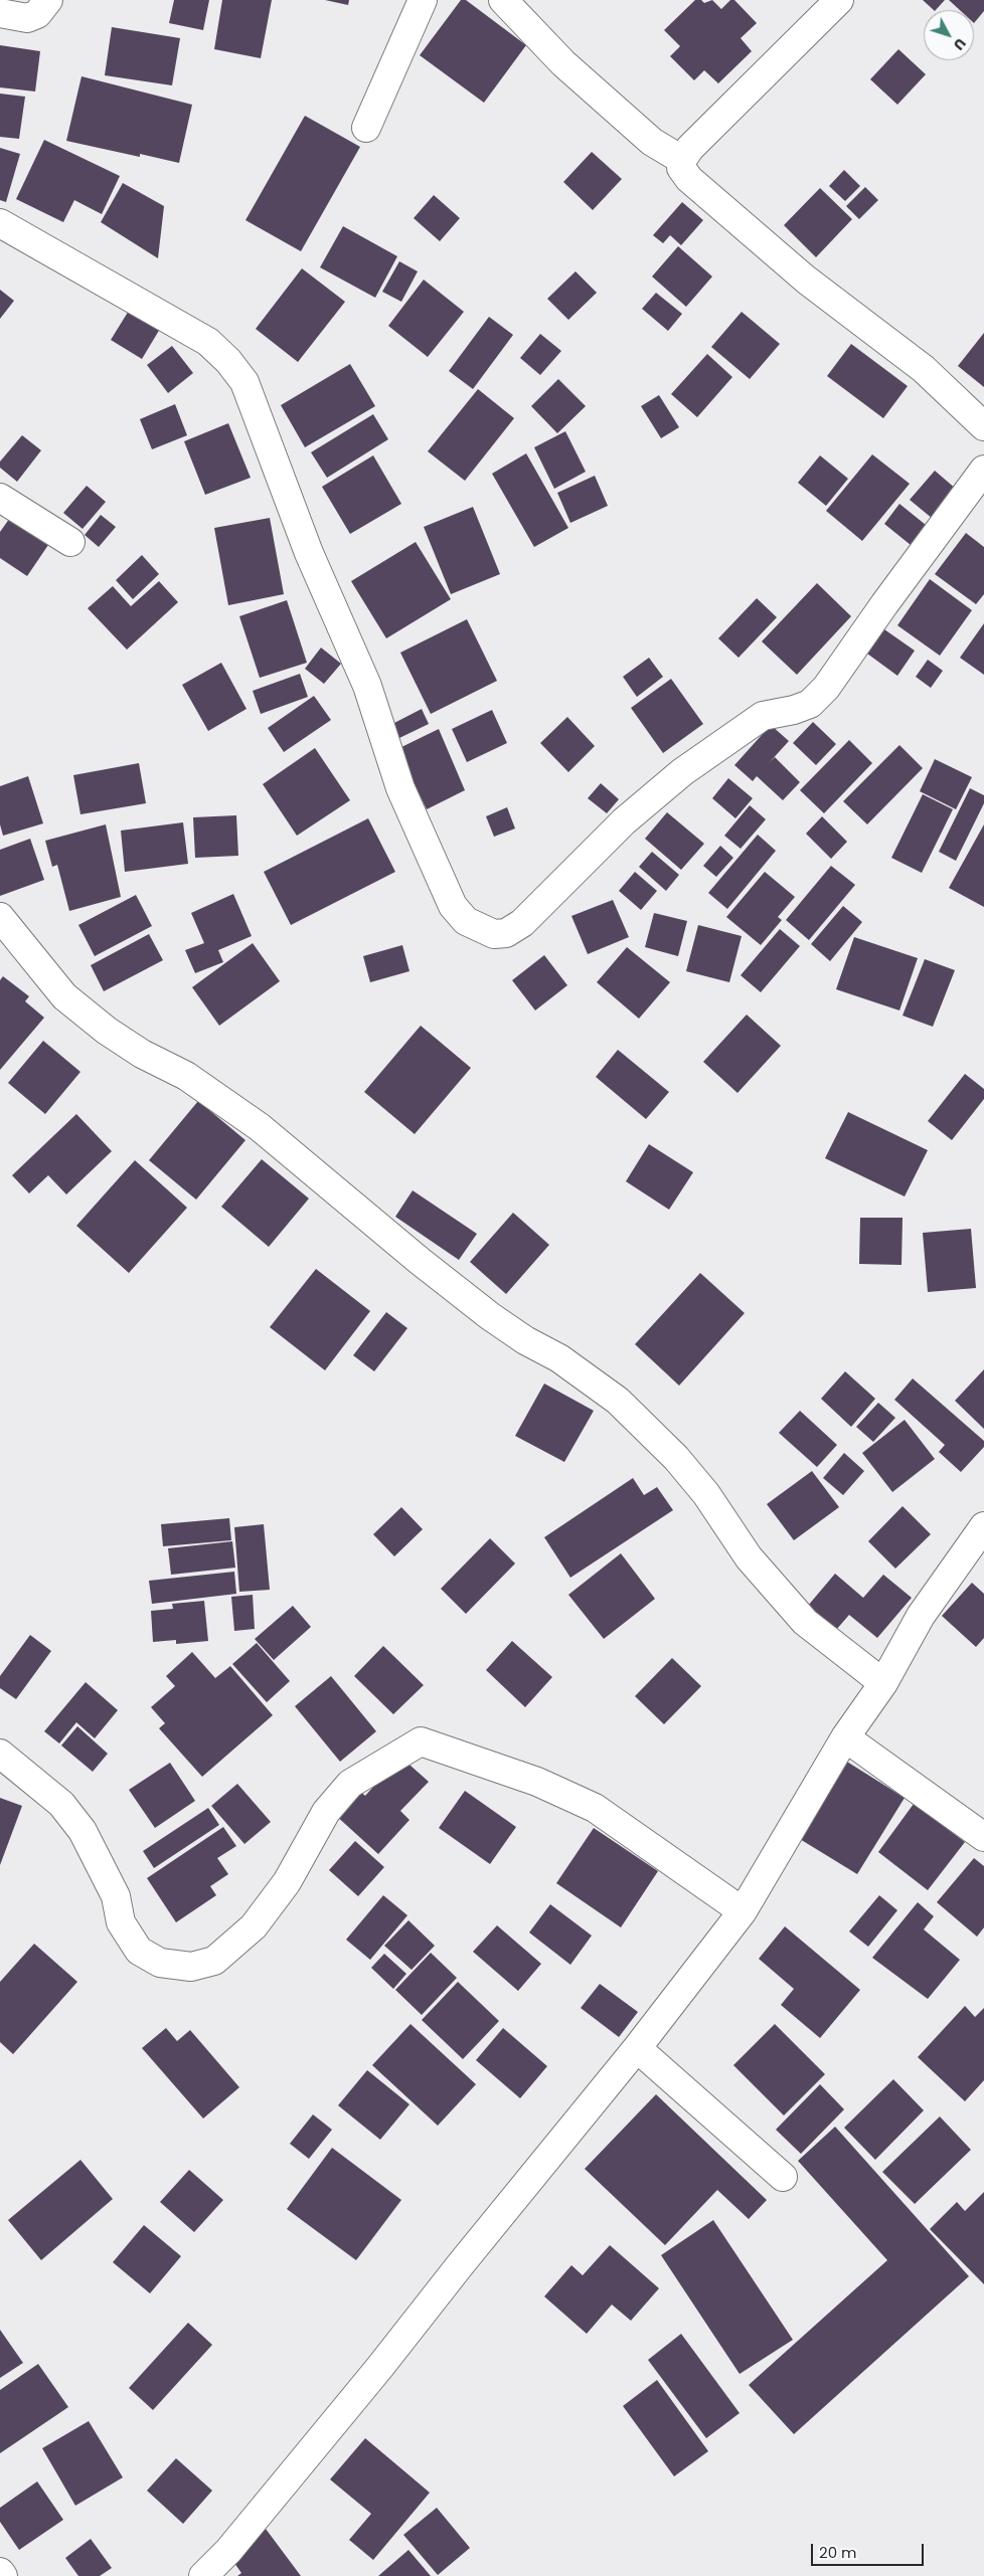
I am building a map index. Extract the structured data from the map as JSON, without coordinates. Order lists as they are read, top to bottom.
{
  "scale_bar": "20 m",
  "north": "bottom right"
}
